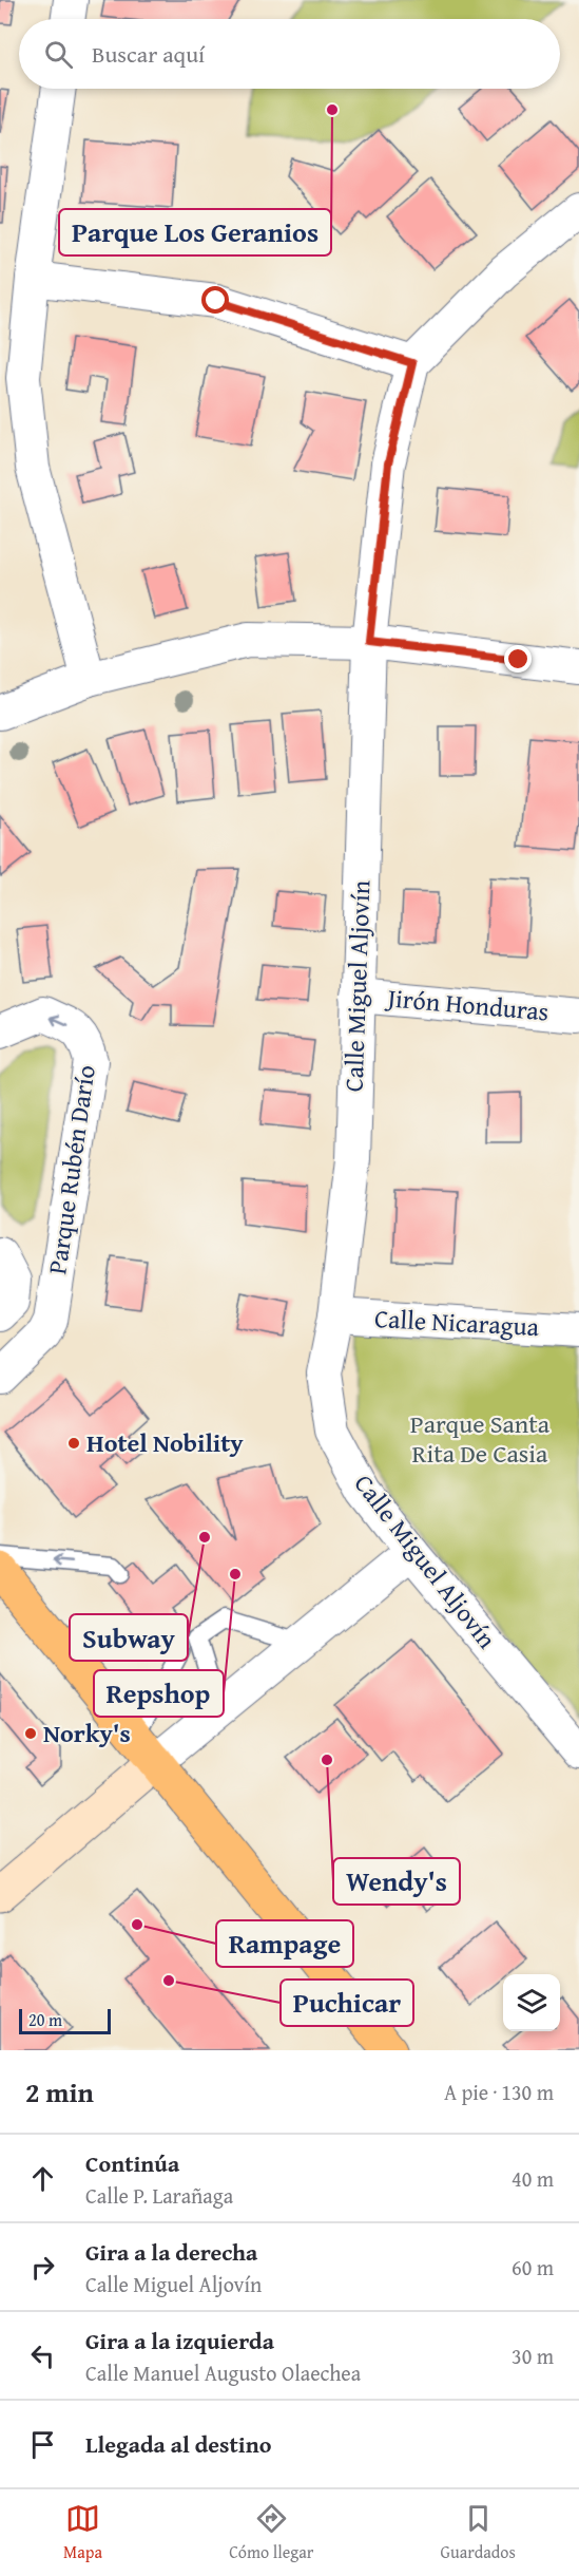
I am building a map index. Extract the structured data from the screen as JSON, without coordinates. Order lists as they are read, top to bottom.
{
  "streets": {
    "street": [
      "Calle Miguel Aljovín",
      "Jirón Honduras",
      "Parque Rubén Darío",
      "Calle Nicaragua"
    ]
  },
  "crossings": [
    ["Calle Miguel Aljovín", "Jirón Honduras"],
    ["Calle Miguel Aljovín", "Calle Nicaragua"]
  ],
  "parks": ["Parque Santa Rita De Casia"],
  "places": [
    "Parque Los Geranios",
    "Hotel Nobility",
    "Subway",
    "Repshop",
    "Norky's",
    "Wendy's",
    "Rampage",
    "Puchicar"
  ],
  "scale_bar": "20 m",
  "page": {
    "search": "Buscar aquí",
    "scale": "20 m",
    "heading": ["2 min", "A pie · 130 m"],
    "list": [
      ["Continúa", "Calle P. Larañaga", "40 m"],
      ["Gira a la derecha", "Calle Miguel Aljovín", "60 m"],
      ["Gira a la izquierda", "Calle Manuel Augusto Olaechea", "30 m"],
      "Llegada al destino"
    ],
    "nav": ["Mapa", "Cómo llegar", "Guardados"]
  }
}
